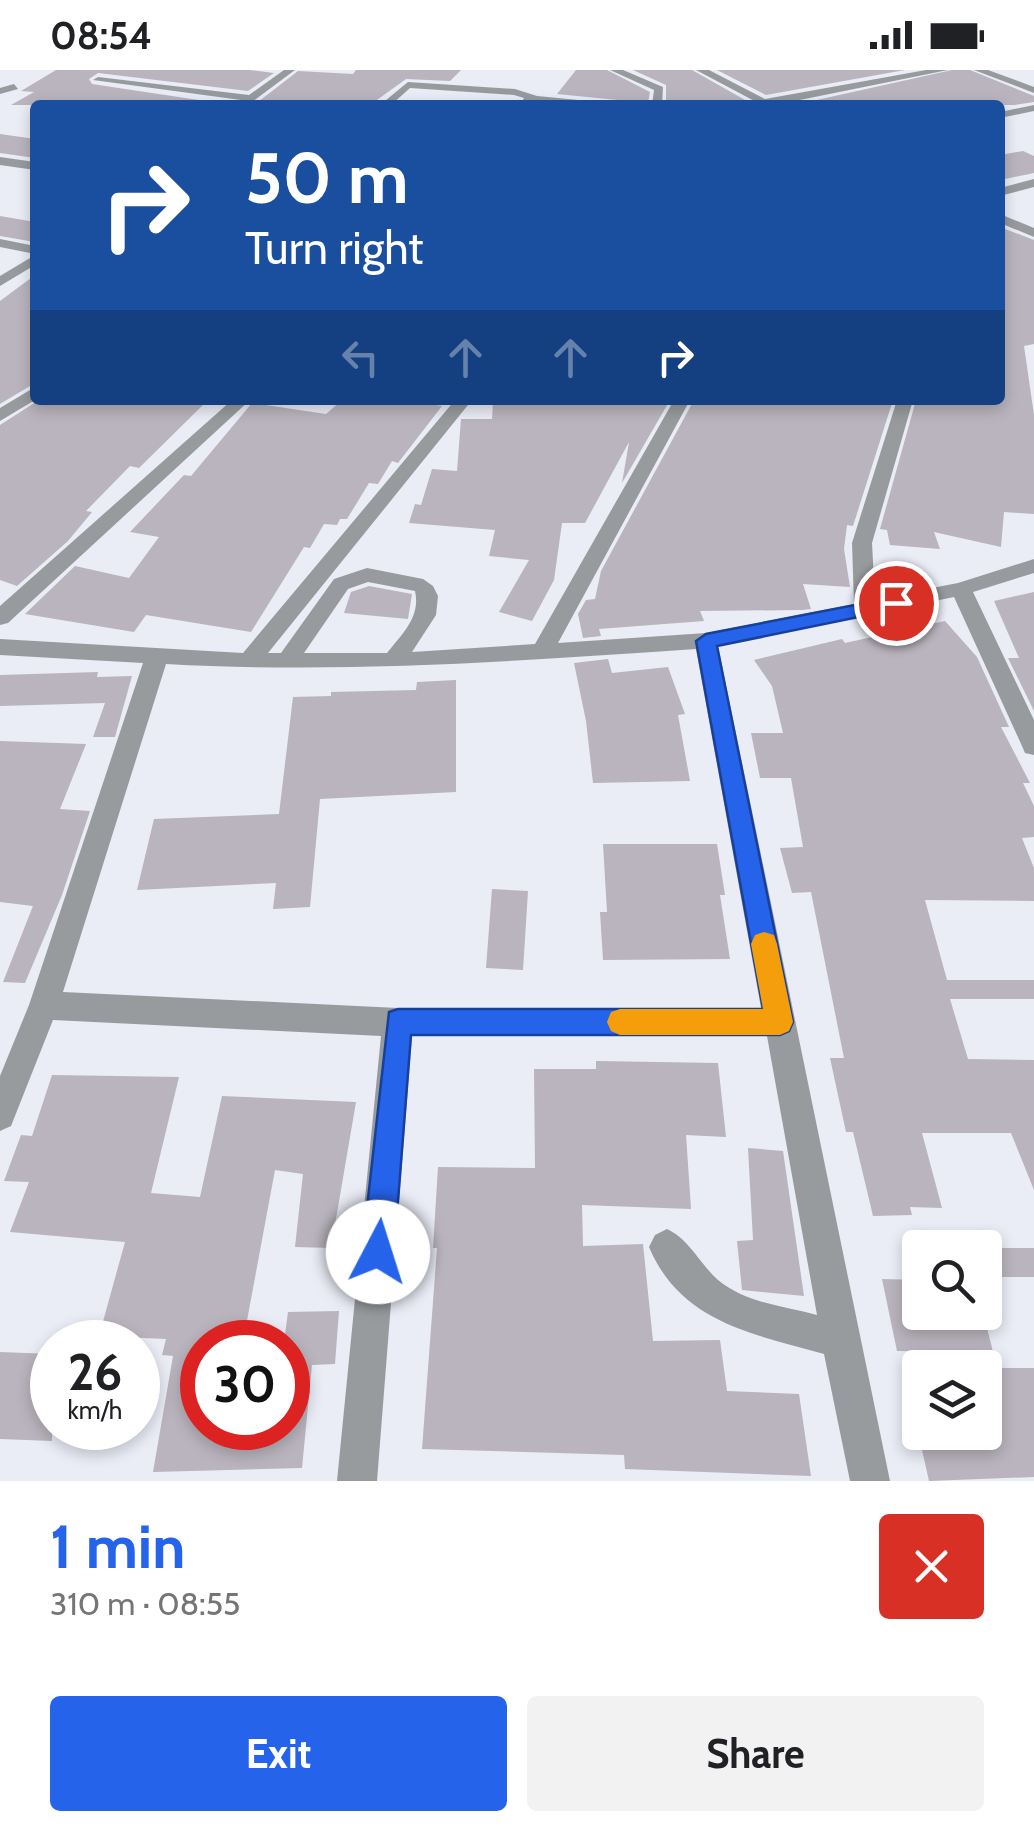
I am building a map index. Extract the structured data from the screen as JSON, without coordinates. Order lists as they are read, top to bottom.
{
  "page": {
    "status": "08:54",
    "turn": ["50 m", "Turn right"],
    "speed": "26 km/h",
    "limit": "30",
    "heading": ["1 min", "310 m · 08:55"],
    "buttons": ["Exit", "Share"]
  }
}
